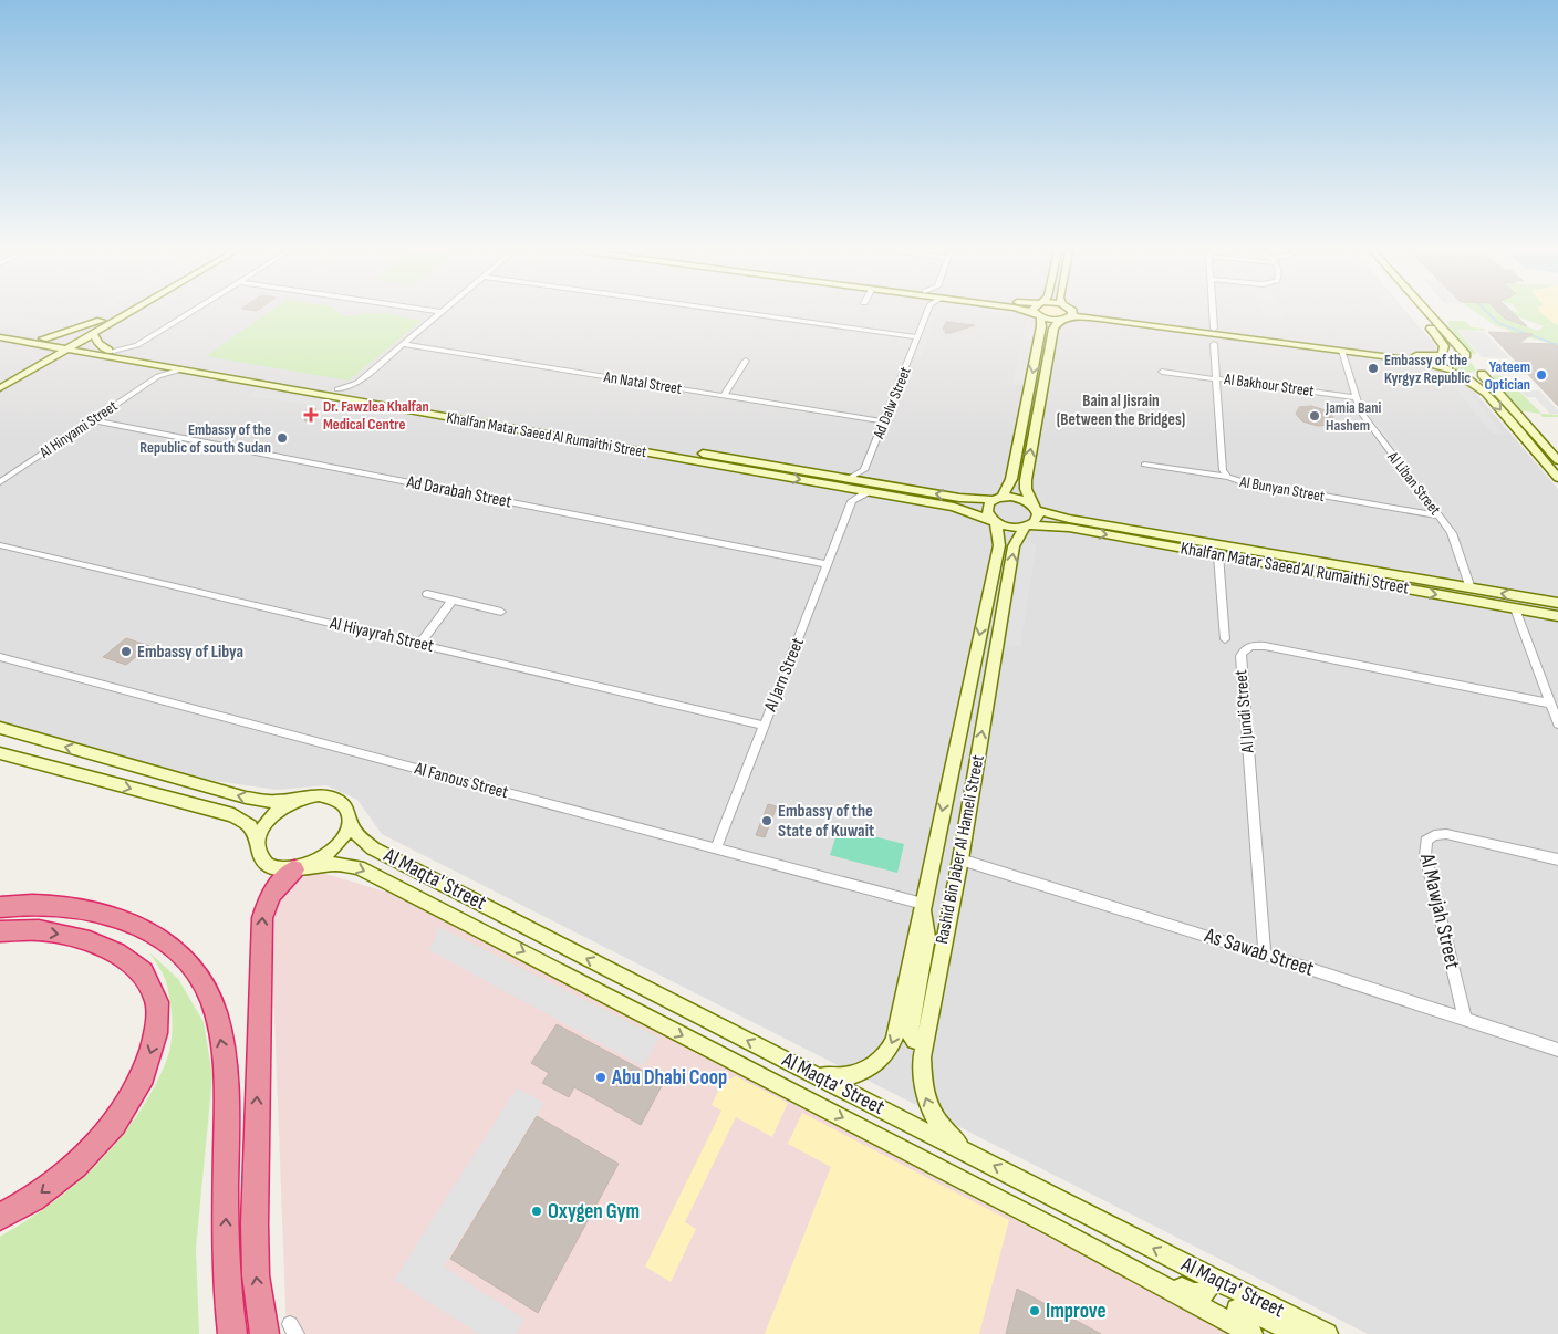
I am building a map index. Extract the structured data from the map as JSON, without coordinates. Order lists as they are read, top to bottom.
{
  "streets": {
    "street": [
      "An Natal Street",
      "Al Bakhour Street",
      "Ad Dalw Street",
      "Al Hinyami Street",
      "Khalfan Matar Saeed Al Rumaithi Street",
      "Al Liban Street",
      "Al Bunyan Street",
      "Ad Darabah Street",
      "Al Hiyayrah Street",
      "Al Jarn Street",
      "Al Jundi Street",
      "Al Fanous Street",
      "Rashid Bin Jaber Al Hameli Street",
      "Al Maqta' Street",
      "Al Mawjah Street",
      "As Sawab Street"
    ]
  },
  "crossings": [
    ["An Natal Street", "Ad Dalw Street"],
    ["Al Bakhour Street", "Al Liban Street"],
    ["Al Bakhour Street", "Al Bunyan Street"],
    ["Al Hinyami Street", "Khalfan Matar Saeed Al Rumaithi Street"],
    ["Al Hinyami Street", "Ad Darabah Street"],
    ["Khalfan Matar Saeed Al Rumaithi Street", "Al Liban Street"],
    ["Khalfan Matar Saeed Al Rumaithi Street", "Rashid Bin Jaber Al Hameli Street"],
    ["Al Liban Street", "Al Bunyan Street"],
    ["Ad Darabah Street", "Al Jarn Street"],
    ["Al Hiyayrah Street", "Al Jarn Street"],
    ["Al Jarn Street", "Al Fanous Street"],
    ["Al Jundi Street", "As Sawab Street"],
    ["Al Fanous Street", "Rashid Bin Jaber Al Hameli Street"],
    ["Rashid Bin Jaber Al Hameli Street", "Al Maqta' Street"],
    ["Rashid Bin Jaber Al Hameli Street", "As Sawab Street"],
    ["Al Mawjah Street", "As Sawab Street"]
  ],
  "districts": ["Bain al Jisrain (Between the Bridges)"],
  "places": {
    "other": [
      "Embassy of the Kyrgyz Republic",
      "Yateem Optician",
      "Jamia Bani Hashem",
      "Embassy of the Republic of south Sudan",
      "Embassy of Libya",
      "Embassy of the State of Kuwait",
      "Abu Dhabi Coop",
      "Oxygen Gym",
      "Improve"
    ],
    "health": ["Dr. Fawzlea Khalfan Medical Centre"]
  }
}
